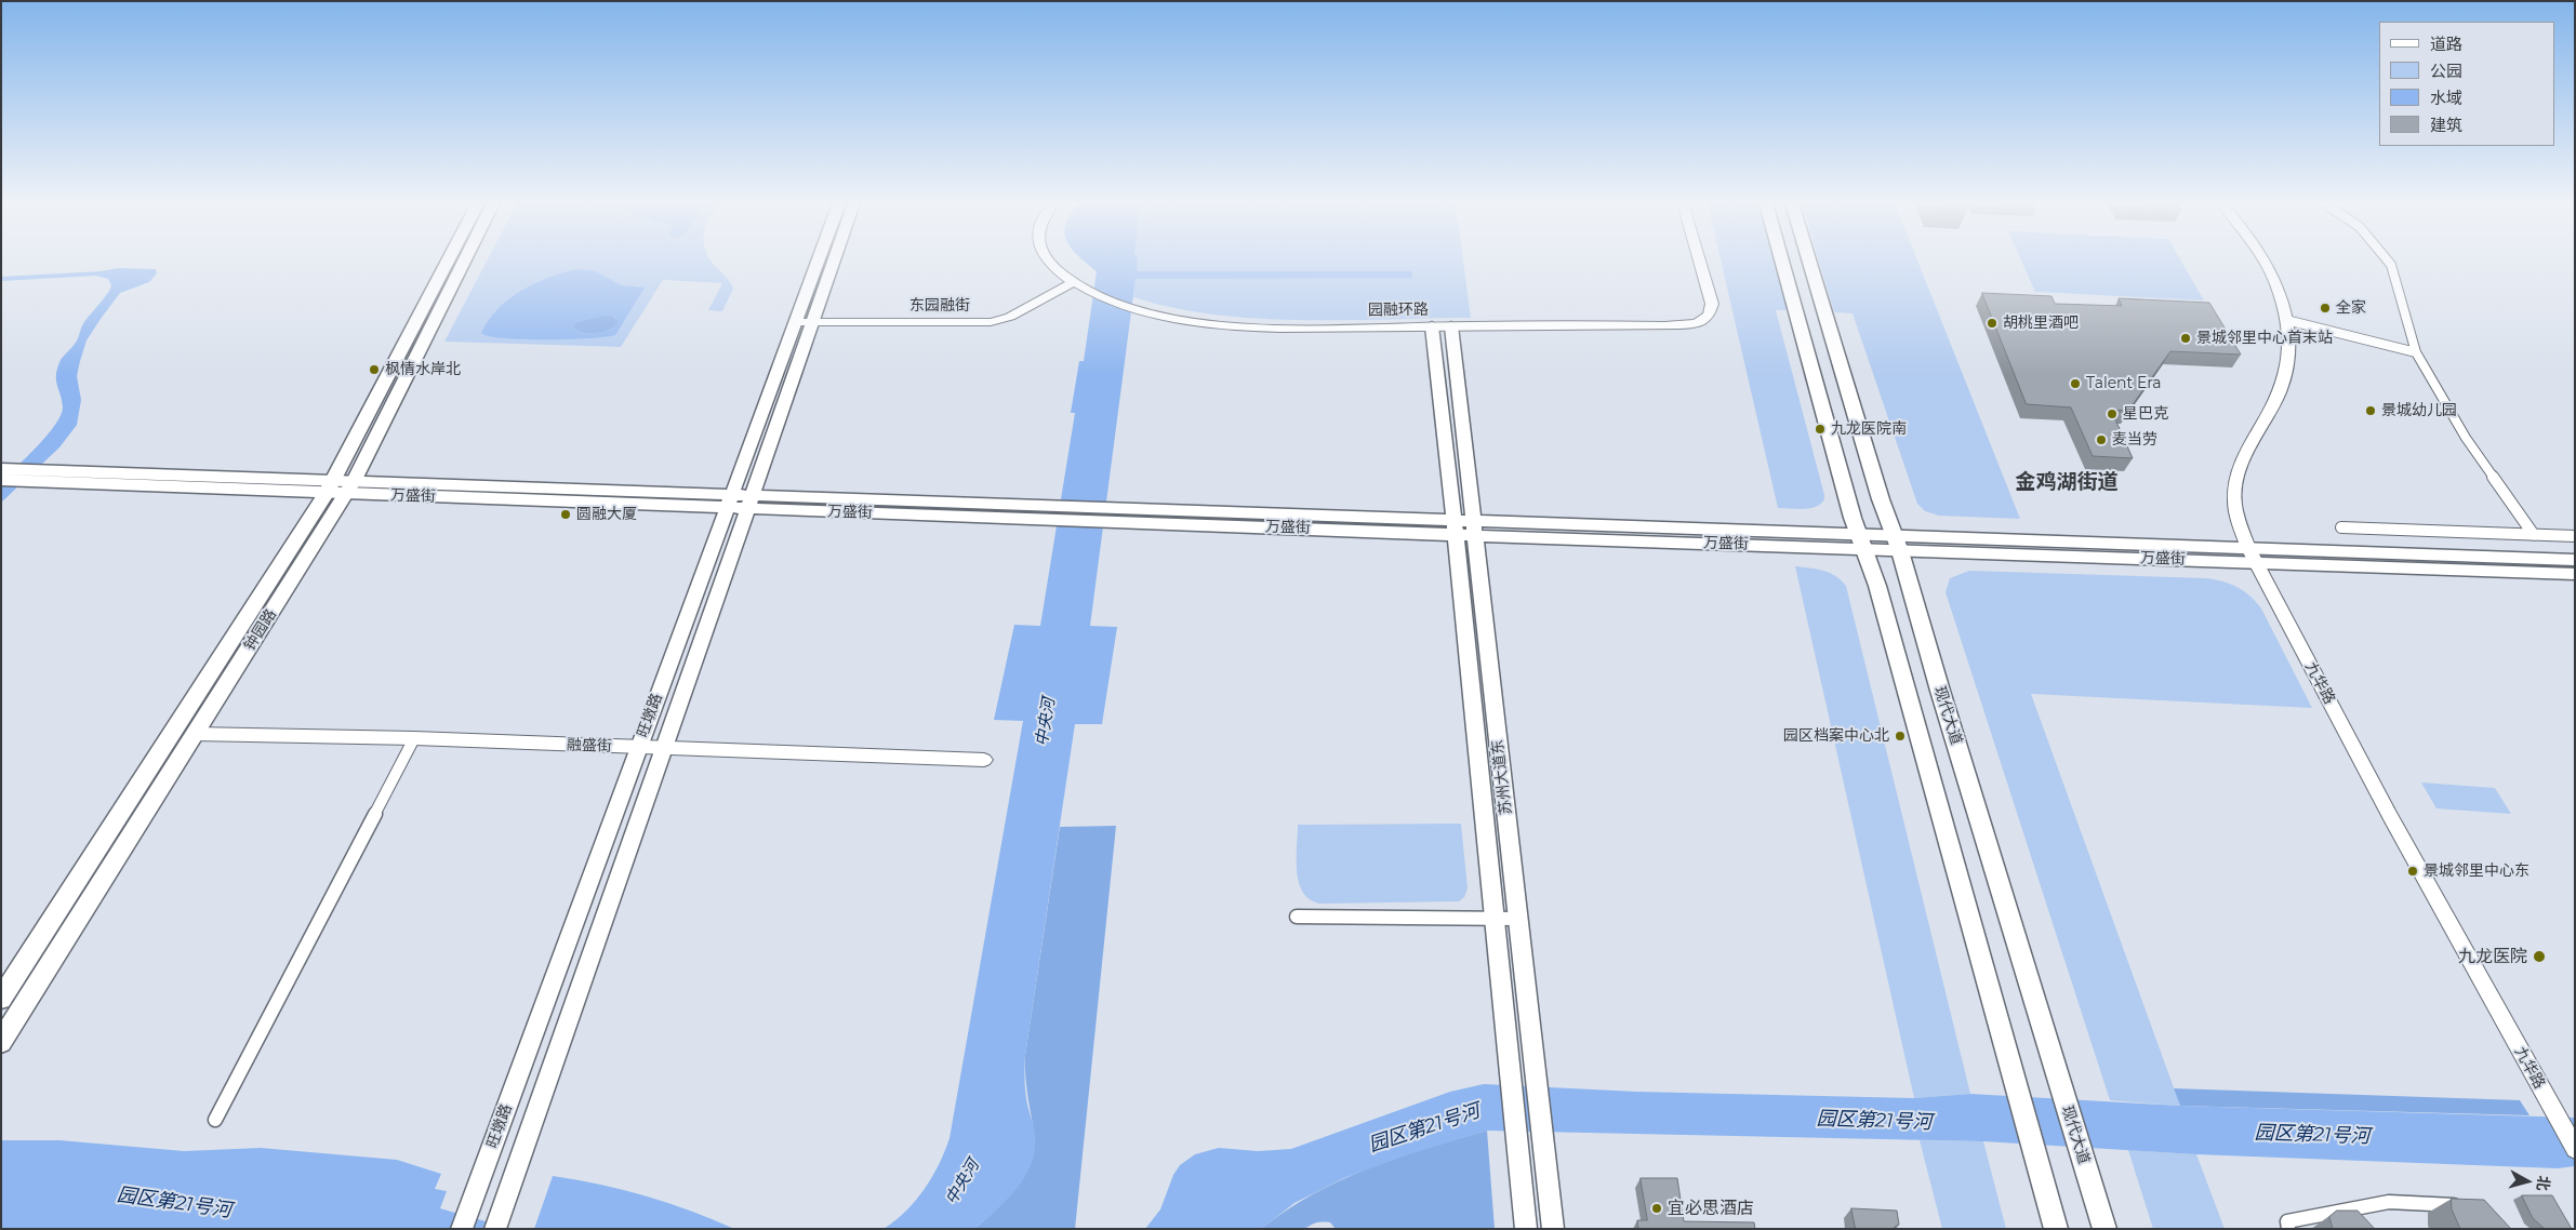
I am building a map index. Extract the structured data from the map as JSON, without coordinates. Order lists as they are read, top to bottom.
{
  "streets": {
    "main road": [
      "万盛街",
      "钟园路",
      "旺墩路",
      "现代大道",
      "苏州大道东"
    ],
    "street": [
      "东园融街",
      "园融环路",
      "九华路",
      "融盛街"
    ]
  },
  "crossings": [
    ["东园融街", "园融环路"],
    ["东园融街", "旺墩路"],
    ["园融环路", "苏州大道东"],
    ["万盛街", "钟园路"],
    ["万盛街", "九华路"],
    ["万盛街", "旺墩路"],
    ["万盛街", "现代大道"],
    ["万盛街", "苏州大道东"],
    ["钟园路", "融盛街"],
    ["旺墩路", "融盛街"]
  ],
  "districts": ["金鸡湖街道"],
  "water": ["中央河", "园区第21号河"],
  "places": [
    "全家",
    "胡桃里酒吧",
    "景城邻里中心首末站",
    "枫情水岸北",
    "Talent Era",
    "景城幼儿园",
    "星巴克",
    "九龙医院南",
    "麦当劳",
    "圆融大厦",
    "园区档案中心北",
    "景城邻里中心东",
    "九龙医院",
    "宜必思酒店"
  ],
  "legend": [
    "道路",
    "公园",
    "水域",
    "建筑"
  ],
  "north": "right"
}
